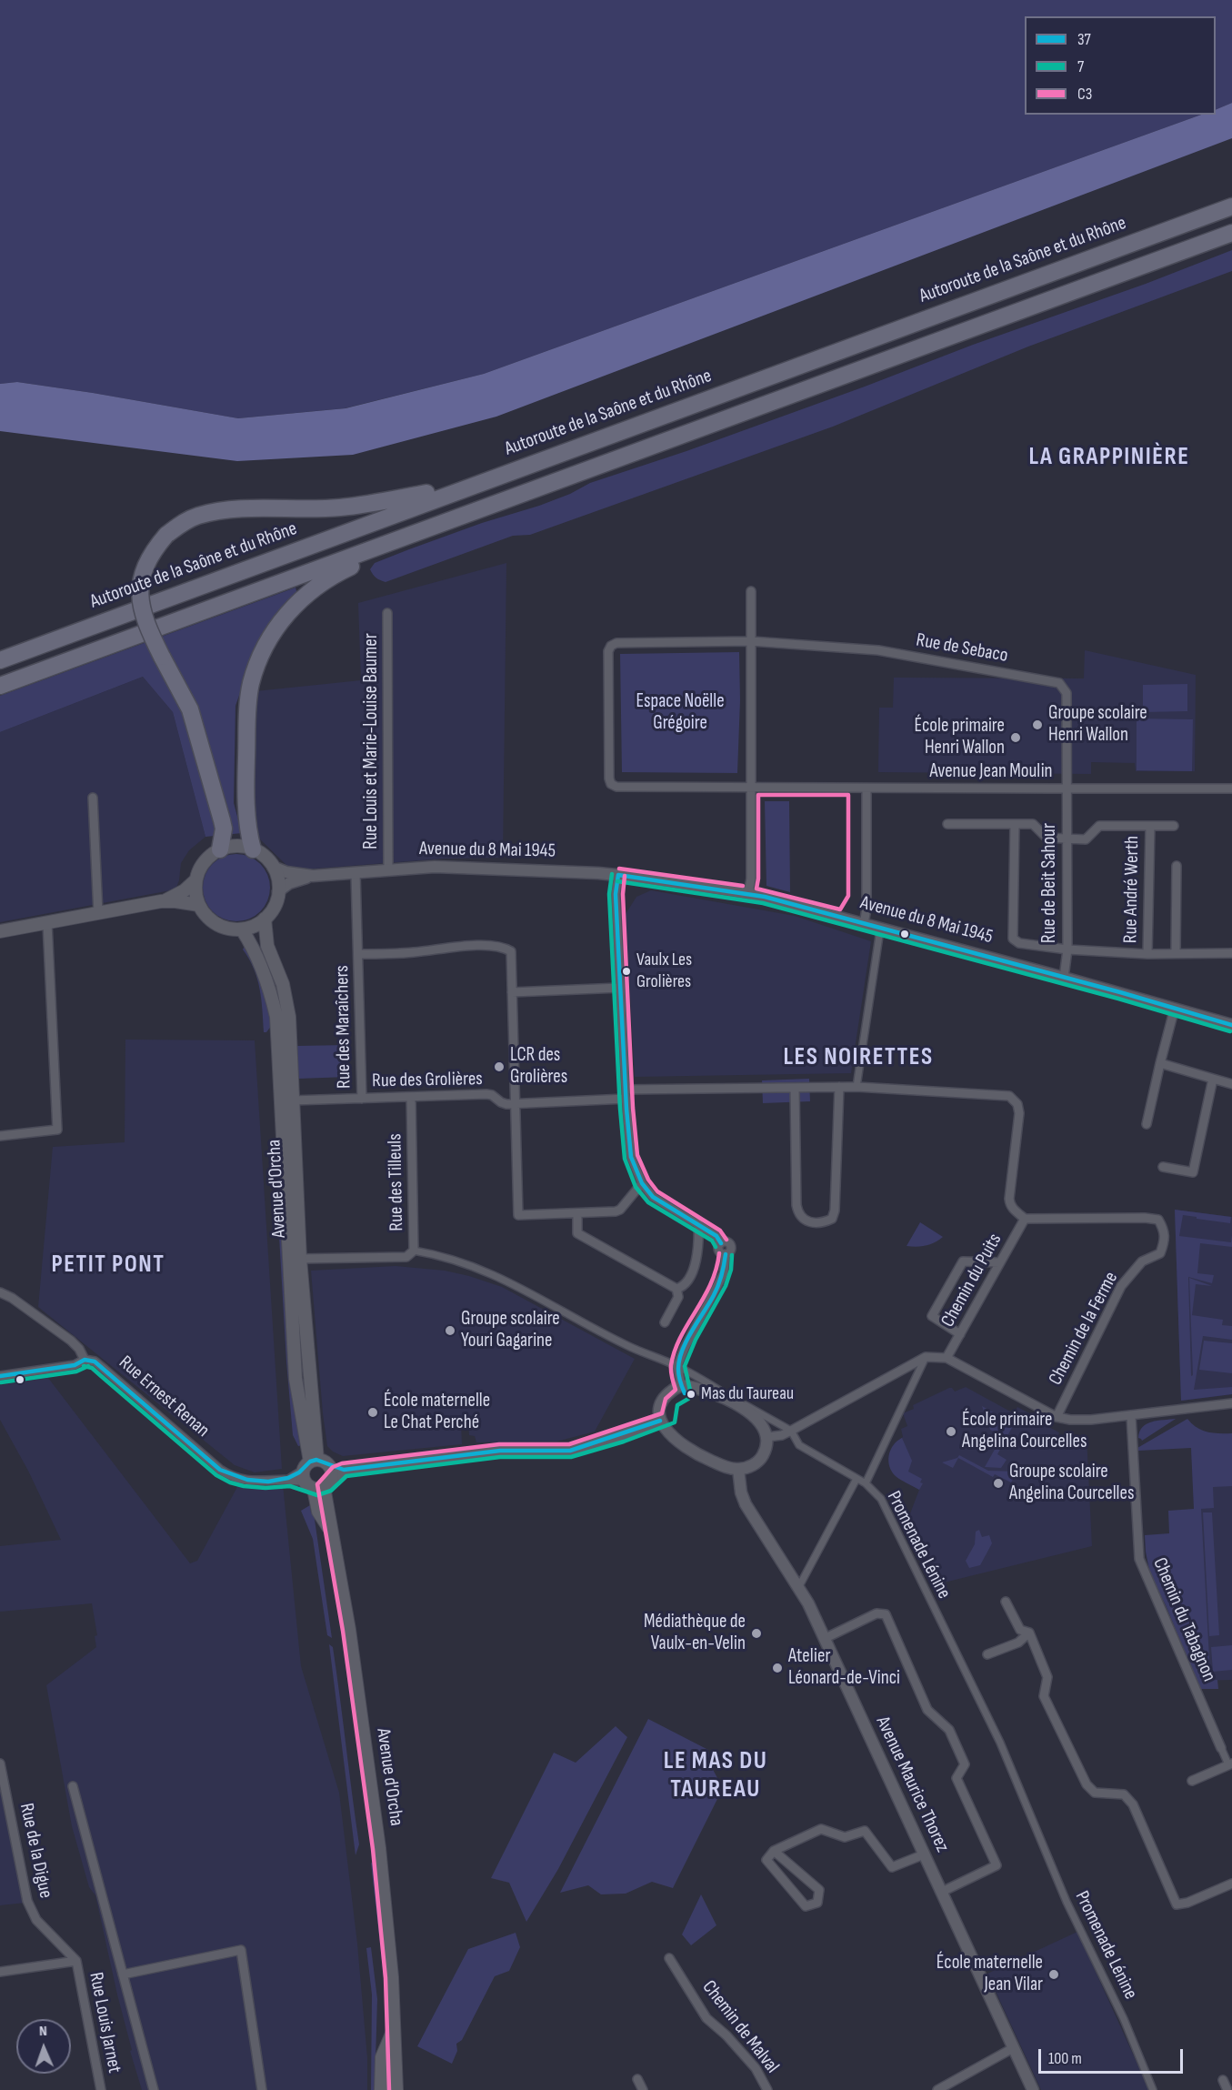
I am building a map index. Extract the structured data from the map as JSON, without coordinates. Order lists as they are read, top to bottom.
{
  "streets": {
    "highway": ["Autoroute de la Saône et du Rhône"],
    "main road": ["Avenue d'Orcha"],
    "street": [
      "Rue de Sebaco",
      "Rue Louis et Marie-Louise Baumer",
      "Avenue Jean Moulin",
      "Avenue du 8 Mai 1945",
      "Rue de Beit Sahour",
      "Rue André Werth",
      "Rue des Maraîchers",
      "Rue des Grolières",
      "Rue des Tilleuls",
      "Chemin du Puits",
      "Chemin de la Ferme",
      "Rue Ernest Renan",
      "Promenade Lénine",
      "Chemin du Tabagnon",
      "Avenue Maurice Thorez",
      "Rue de la Digue",
      "Rue Louis Jarnet",
      "Chemin de Malval"
    ]
  },
  "crossings": [
    ["Rue de Sebaco", "Avenue Jean Moulin"],
    ["Rue de Sebaco", "Rue de Beit Sahour"],
    ["Rue Louis et Marie-Louise Baumer", "Avenue du 8 Mai 1945"],
    ["Avenue Jean Moulin", "Rue de Beit Sahour"],
    ["Avenue du 8 Mai 1945", "Rue de Beit Sahour"],
    ["Avenue du 8 Mai 1945", "Rue des Maraîchers"],
    ["Avenue du 8 Mai 1945", "Avenue d'Orcha"],
    ["Rue de Beit Sahour", "Rue André Werth"],
    ["Rue des Maraîchers", "Rue des Grolières"],
    ["Rue des Grolières", "Rue des Tilleuls"],
    ["Rue des Grolières", "Avenue d'Orcha"],
    ["Rue des Tilleuls", "Avenue d'Orcha"],
    ["Rue des Tilleuls", "Promenade Lénine"],
    ["Avenue d'Orcha", "Rue Ernest Renan"],
    ["Chemin du Puits", "Chemin de la Ferme"],
    ["Rue de la Digue", "Rue Louis Jarnet"]
  ],
  "districts": [
    "LA GRAPPINIÈRE",
    "LES NOIRETTES",
    "PETIT PONT",
    "LE MAS DU TAUREAU"
  ],
  "parks": ["Espace Noëlle Grégoire"],
  "places": [
    "Groupe scolaire Henri Wallon",
    "École primaire Henri Wallon",
    "Vaulx Les Grolières",
    "LCR des Grolières",
    "Groupe scolaire Youri Gagarine",
    "Mas du Taureau",
    "École maternelle Le Chat Perché",
    "École primaire Angelina Courcelles",
    "Groupe scolaire Angelina Courcelles",
    "Médiathèque de Vaulx-en-Velin",
    "Atelier Léonard-de-Vinci",
    "École maternelle Jean Vilar"
  ],
  "lines": ["transit line C3", "transit line 7", "transit line 37"],
  "legend": ["37", "7", "C3"],
  "scale_bar": "100 m",
  "north": "top"
}
